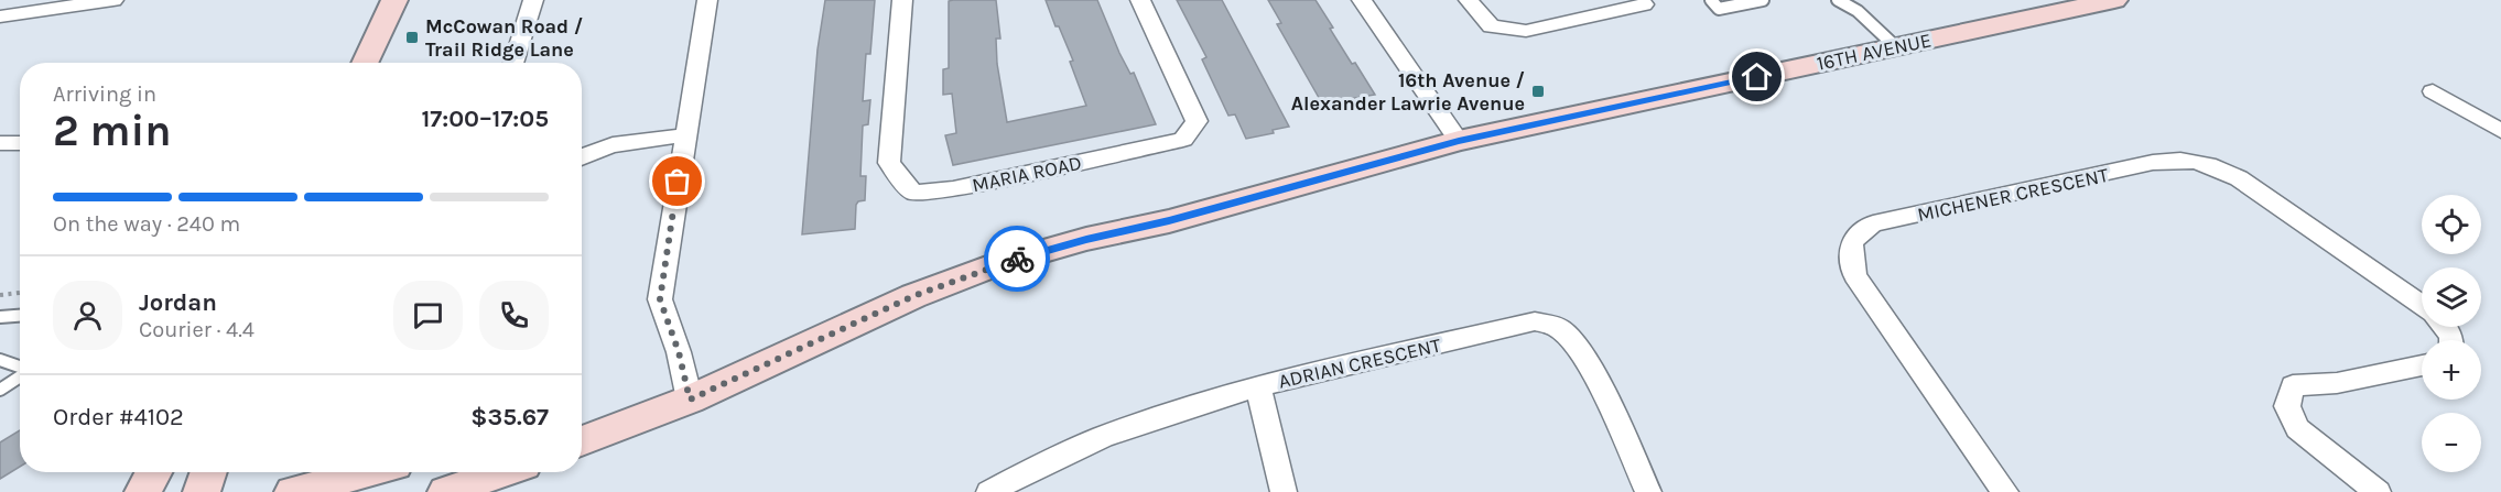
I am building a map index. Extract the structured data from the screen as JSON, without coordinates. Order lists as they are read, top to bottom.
{
  "streets": {
    "main road": ["16TH AVENUE"],
    "street": ["MARIA ROAD", "MICHENER CRESCENT", "ADRIAN CRESCENT"]
  },
  "places": {
    "transit": ["McCowan Road / Trail Ridge Lane", "16th Avenue / Alexander Lawrie Avenue"]
  },
  "page": {
    "heading": ["2 min", "Arriving in", "17:00–17:05"],
    "panel": [
      "Jordan",
      "Courier · 4.4",
      "Order #4102",
      "$35.67"
    ],
    "bar": "On the way · 240 m",
    "map_buttons": ["+", "−"]
  }
}
